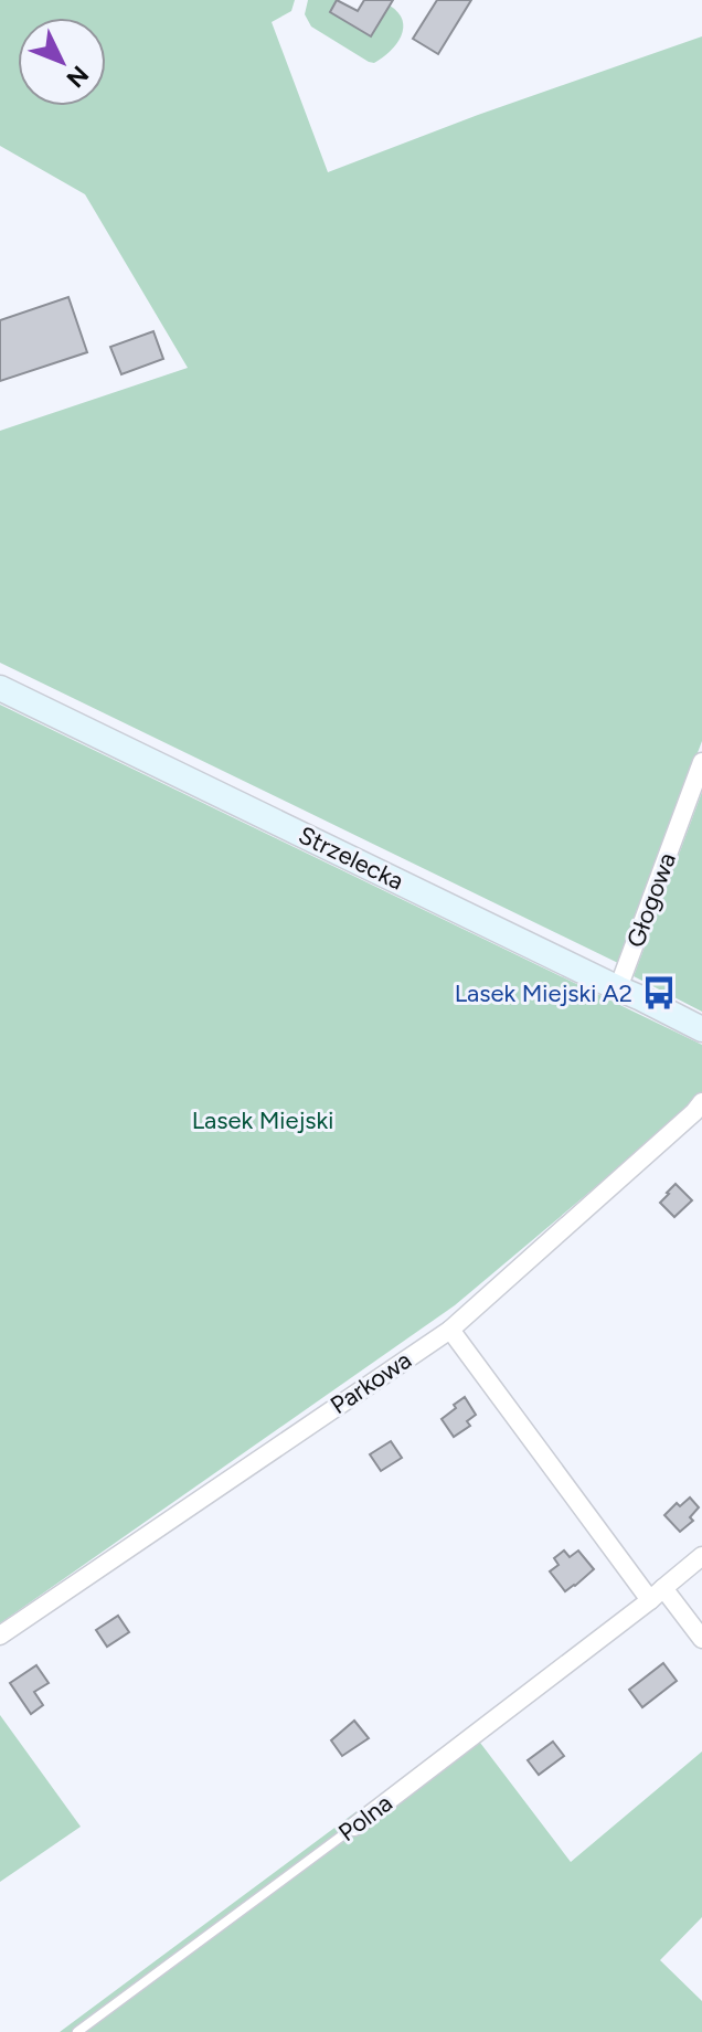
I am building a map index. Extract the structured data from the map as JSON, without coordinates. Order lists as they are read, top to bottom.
{
  "streets": {
    "street": [
      "Strzelecka",
      "Głogowa",
      "Parkowa",
      "Polna"
    ]
  },
  "crossings": [
    ["Strzelecka", "Głogowa"]
  ],
  "parks": ["Lasek Miejski"],
  "places": {
    "bus stop": ["Lasek Miejski A2"]
  },
  "north": "bottom right"
}
